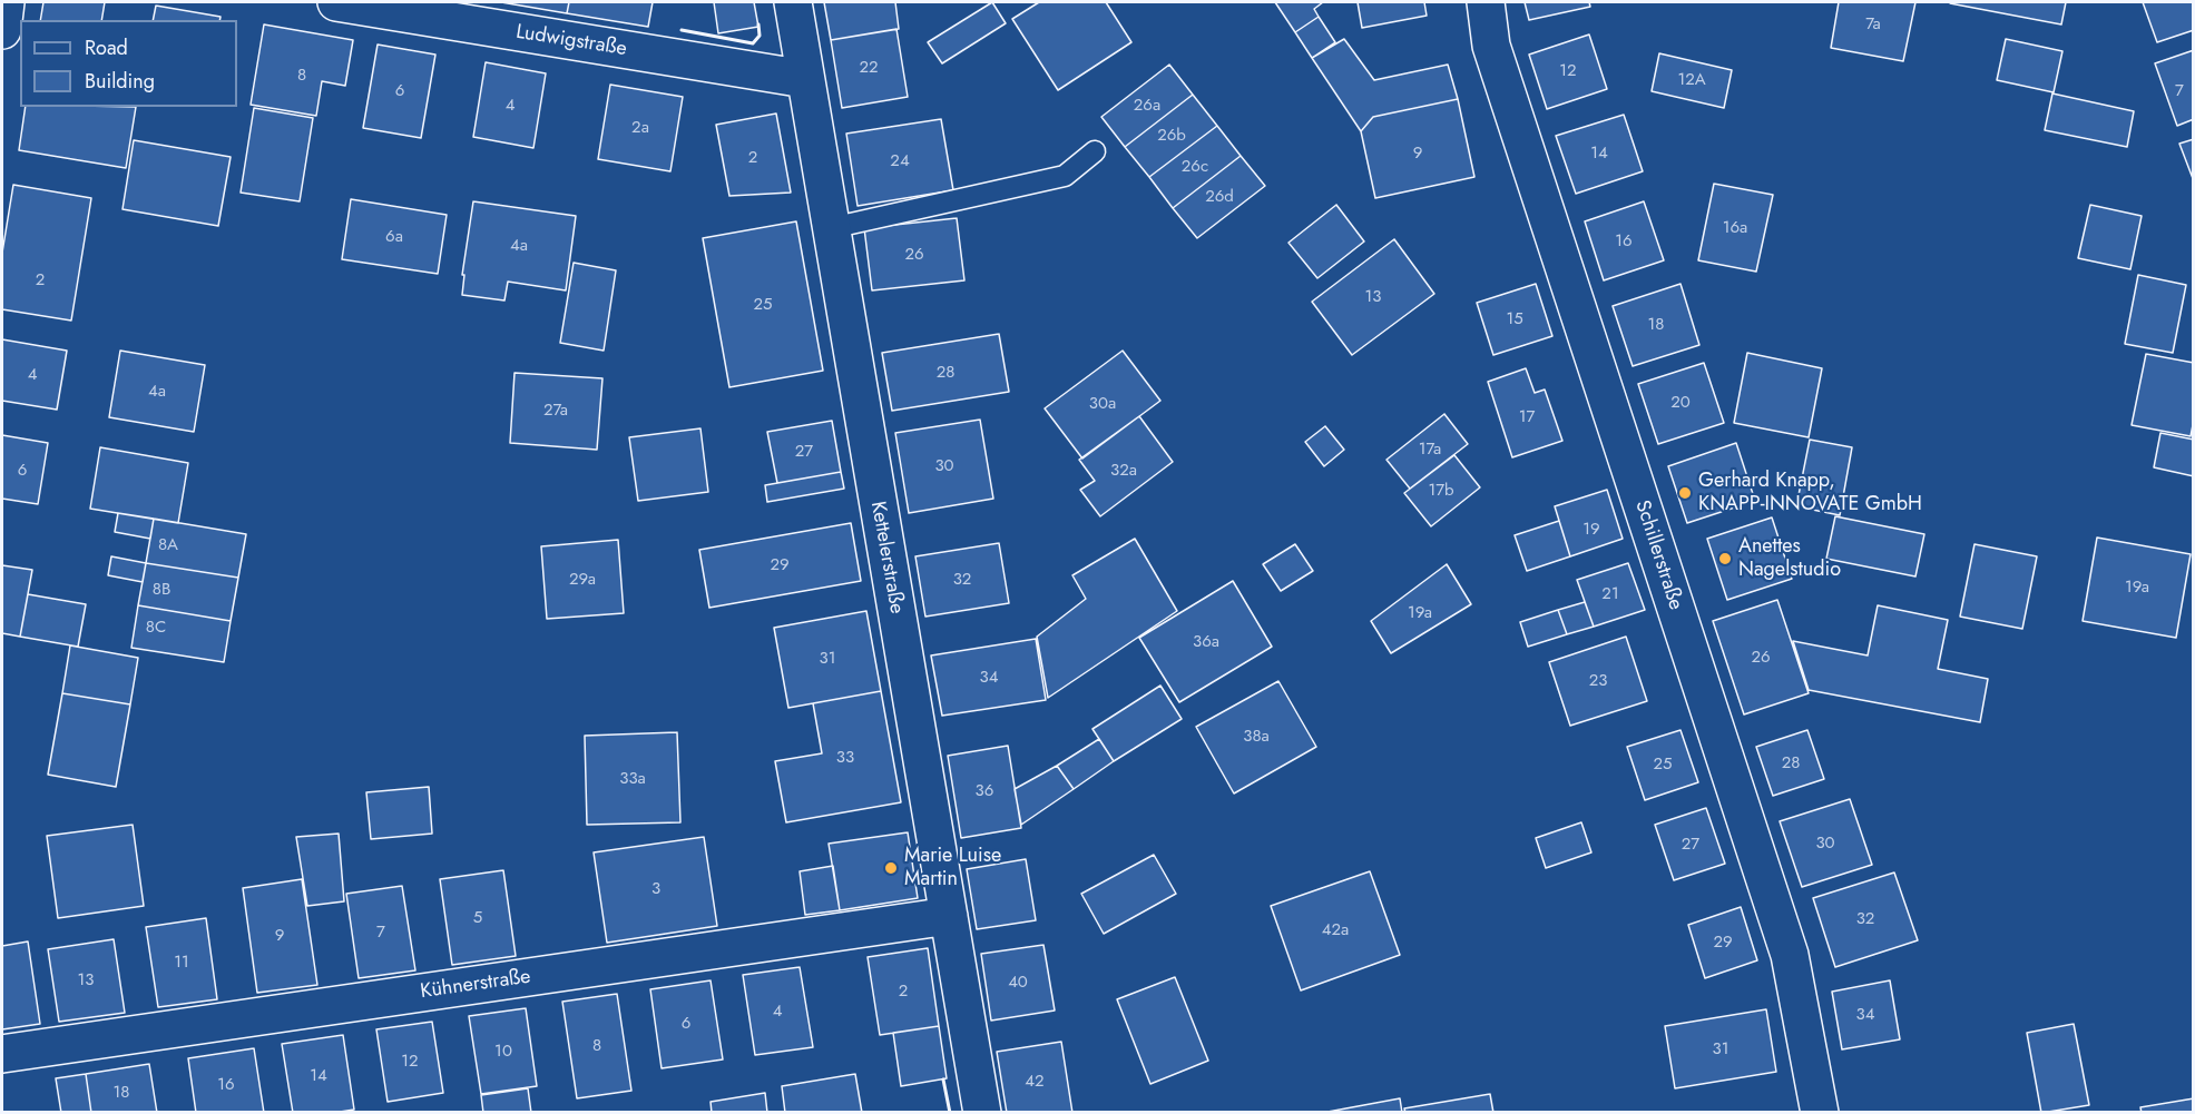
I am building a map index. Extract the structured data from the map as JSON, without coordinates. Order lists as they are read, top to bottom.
{
  "streets": {
    "street": [
      "Ludwigstraße",
      "Schillerstraße",
      "Kettelerstraße",
      "Kühnerstraße"
    ]
  },
  "crossings": [
    ["Ludwigstraße", "Kettelerstraße"],
    ["Kettelerstraße", "Kühnerstraße"]
  ],
  "places": ["Gerhard Knapp, KNAPP-INNOVATE GmbH", "Anettes Nagelstudio", "Marie Luise Martin"],
  "house_numbers": [
    "7a",
    "22",
    "12",
    "8",
    "12A",
    "6",
    "7",
    "4",
    "26a",
    "2a",
    "26b",
    "9",
    "14",
    "2",
    "24",
    "26c",
    "26d",
    "16a",
    "6a",
    "16",
    "4a",
    "26",
    "2",
    "13",
    "25",
    "15",
    "18",
    "28",
    "4",
    "4a",
    "20",
    "30a",
    "27a",
    "17",
    "17a",
    "27",
    "30",
    "6",
    "32a",
    "17b",
    "19",
    "8A",
    "29",
    "29a",
    "32",
    "19a",
    "8B",
    "21",
    "19a",
    "8C",
    "36a",
    "26",
    "31",
    "34",
    "23",
    "38a",
    "33",
    "28",
    "25",
    "33a",
    "36",
    "30",
    "27",
    "3",
    "5",
    "32",
    "42a",
    "7",
    "9",
    "29",
    "11",
    "13",
    "40",
    "2",
    "4",
    "34",
    "6",
    "8",
    "31",
    "10",
    "12",
    "14",
    "42",
    "16",
    "18"
  ],
  "legend": ["Road", "Building"]
}
